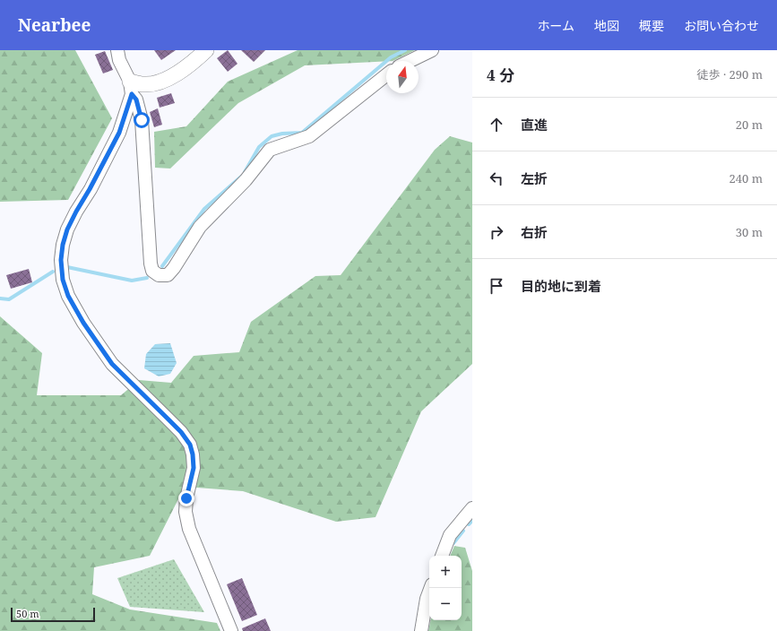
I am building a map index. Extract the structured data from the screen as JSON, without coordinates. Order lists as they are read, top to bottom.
{
  "scale_bar": "50 m",
  "north": "top",
  "page": {
    "header": "Nearbee",
    "nav": [
      "ホーム",
      "地図",
      "概要",
      "お問い合わせ"
    ],
    "heading": ["4 分", "徒歩 · 290 m"],
    "list": [
      ["直進", "20 m"],
      ["左折", "240 m"],
      ["右折", "30 m"],
      "目的地に到着"
    ],
    "map_buttons": ["+", "−"],
    "scale": "50 m"
  }
}
